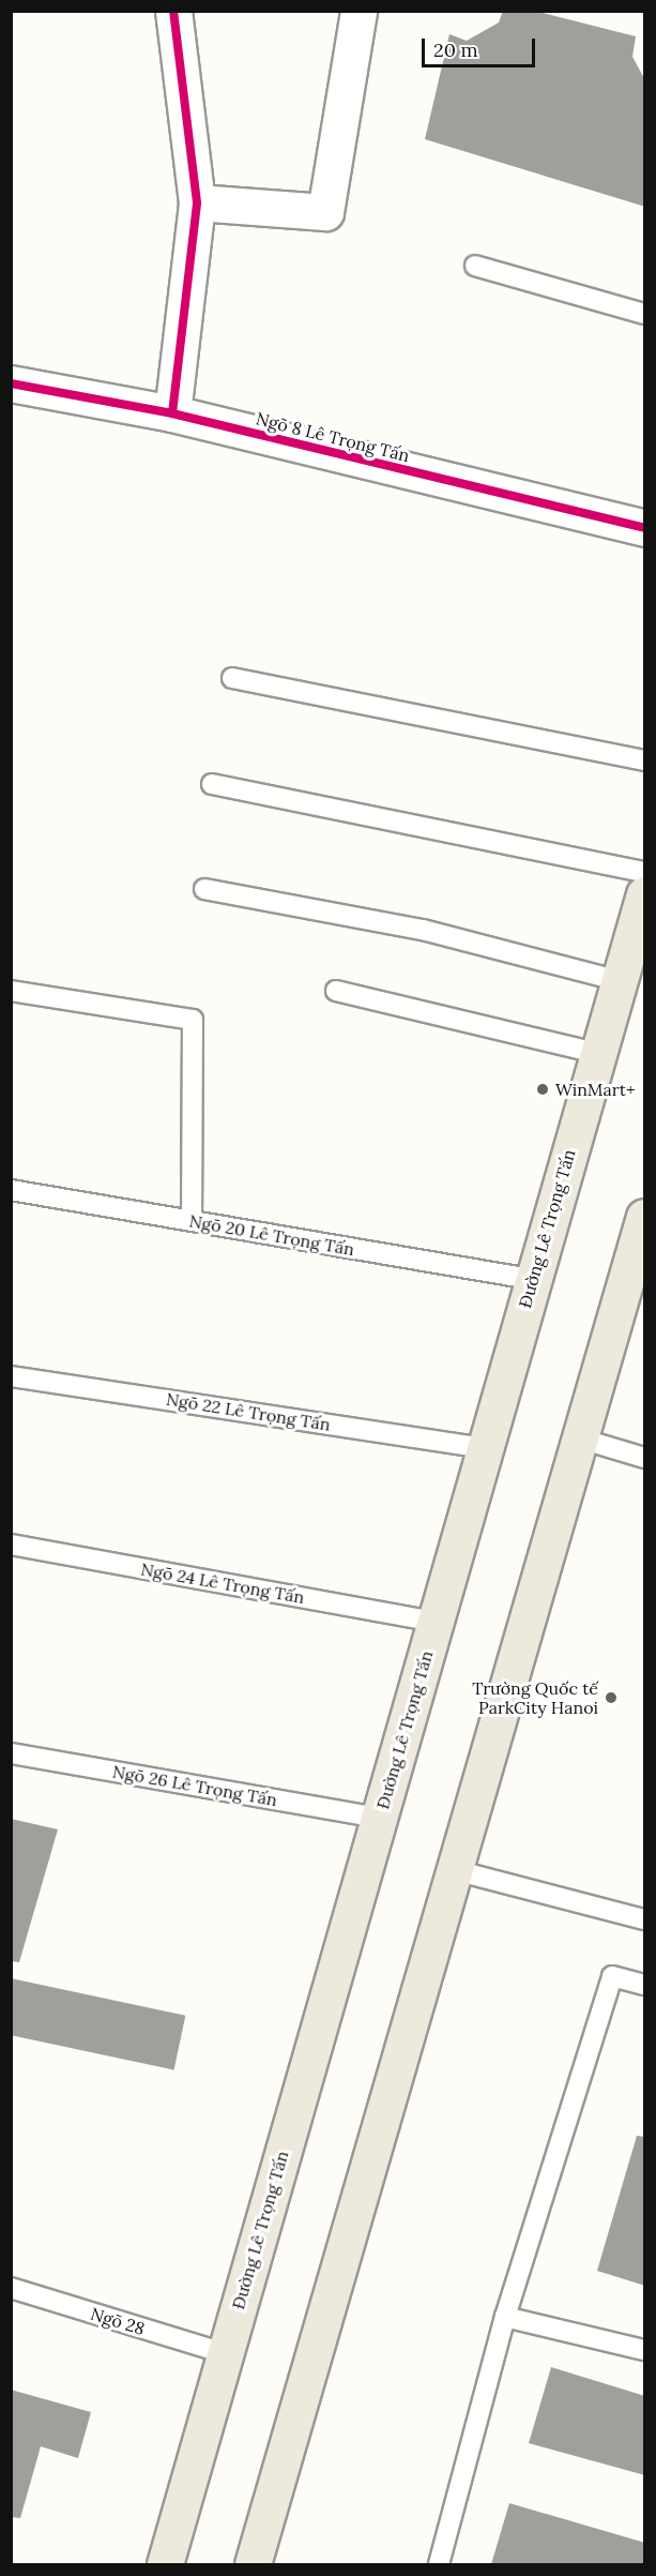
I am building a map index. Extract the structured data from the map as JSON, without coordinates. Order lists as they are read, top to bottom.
{
  "streets": {
    "main road": ["Đường Lê Trọng Tấn"],
    "street": ["Ngõ 8 Lê Trọng Tấn"],
    "lane": [
      "Ngõ 20 Lê Trọng Tấn",
      "Ngõ 22 Lê Trọng Tấn",
      "Ngõ 24 Lê Trọng Tấn",
      "Ngõ 26 Lê Trọng Tấn",
      "Ngõ 28"
    ]
  },
  "crossings": [
    ["Đường Lê Trọng Tấn", "Ngõ 20 Lê Trọng Tấn"],
    ["Đường Lê Trọng Tấn", "Ngõ 22 Lê Trọng Tấn"],
    ["Đường Lê Trọng Tấn", "Ngõ 24 Lê Trọng Tấn"],
    ["Đường Lê Trọng Tấn", "Ngõ 26 Lê Trọng Tấn"],
    ["Đường Lê Trọng Tấn", "Ngõ 28"]
  ],
  "places": ["WinMart+", "Trường Quốc tế ParkCity Hanoi"],
  "scale_bar": "20 m"
}
